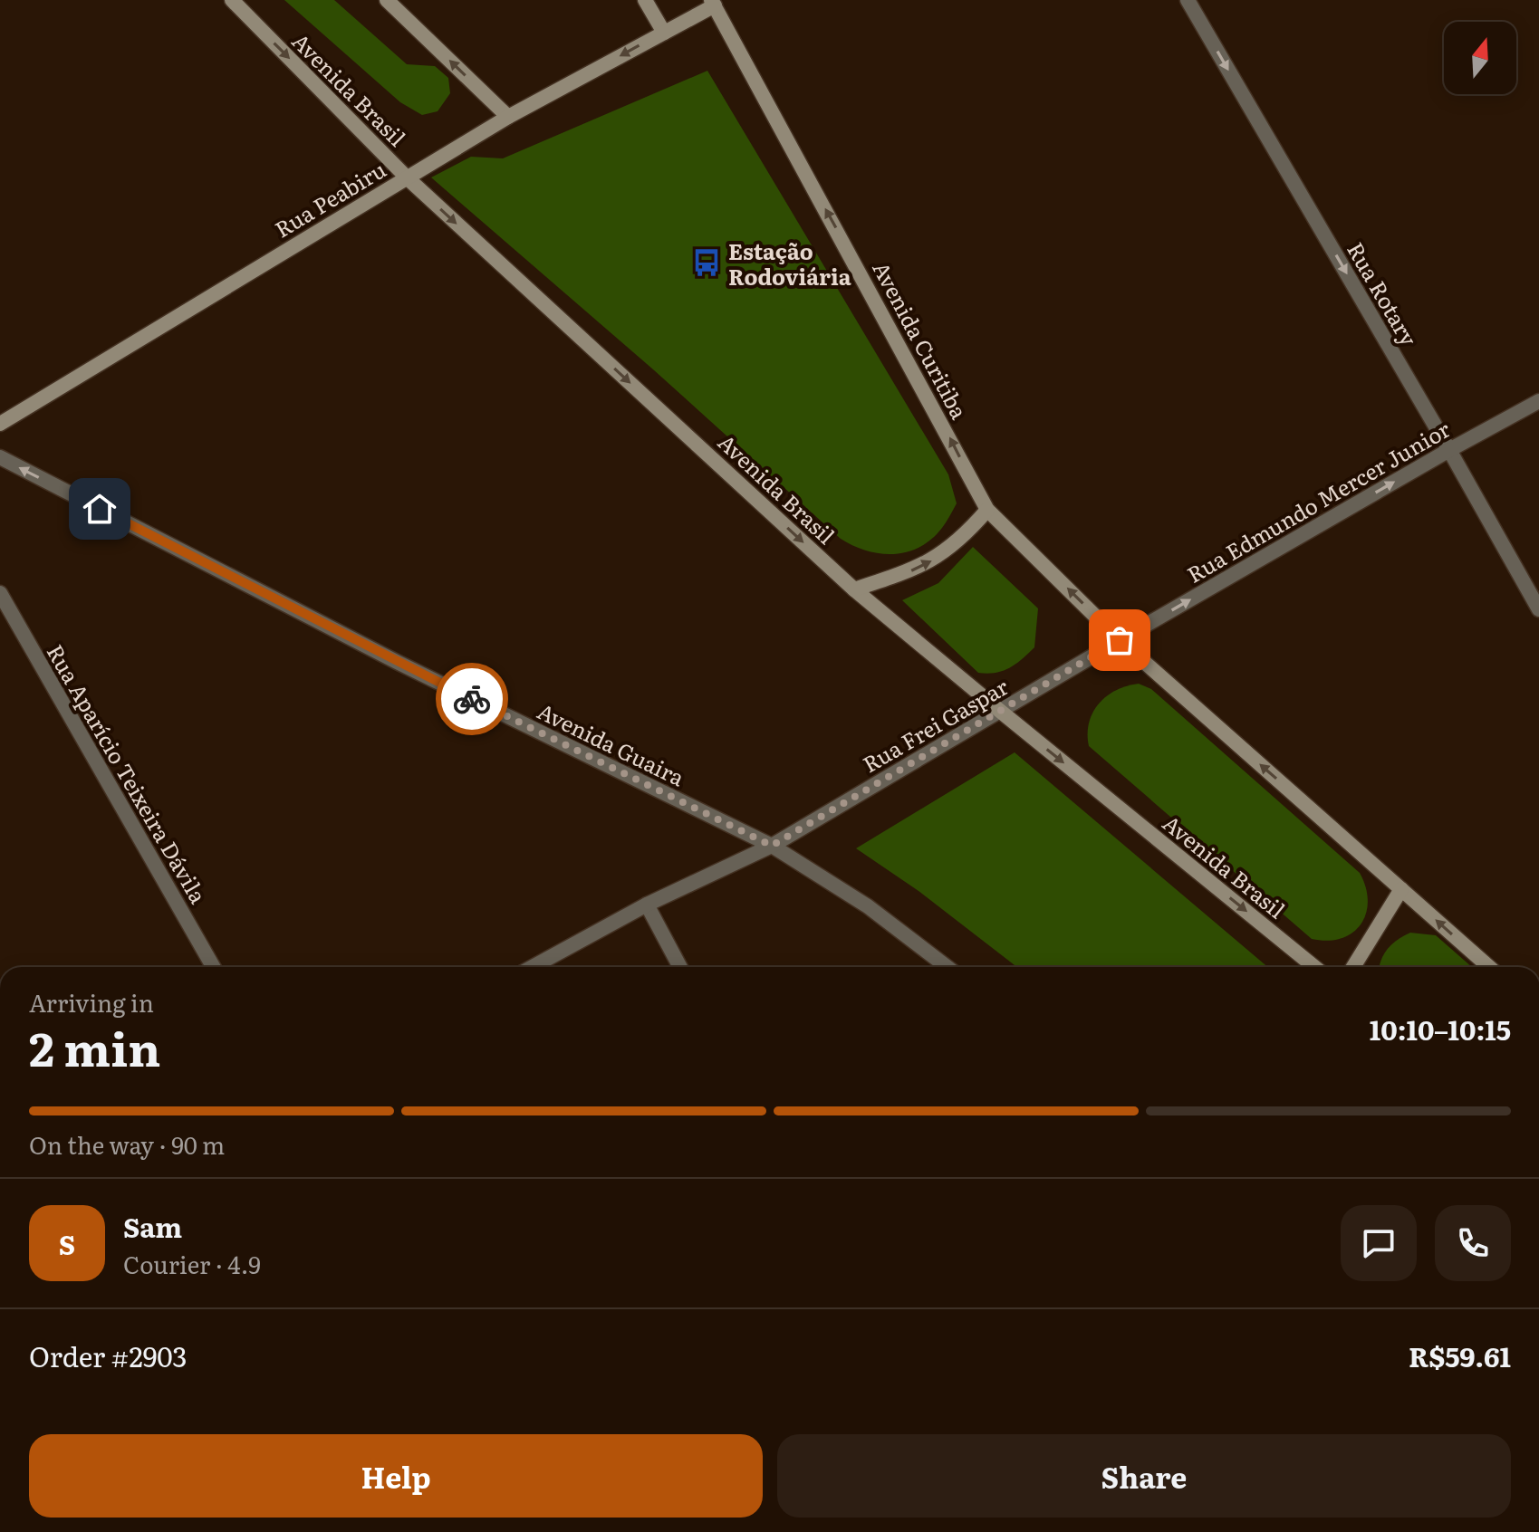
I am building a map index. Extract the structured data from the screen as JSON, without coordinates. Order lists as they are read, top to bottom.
{
  "streets": {
    "main road": ["Avenida Brasil", "Rua Peabiru", "Avenida Curitiba"],
    "street": [
      "Rua Rotary",
      "Rua Edmundo Mercer Junior",
      "Rua Frei Gaspar",
      "Avenida Guaira",
      "Rua Aparício Teixeira Dávila"
    ]
  },
  "crossings": [
    ["Avenida Brasil", "Rua Peabiru"],
    ["Avenida Brasil", "Rua Frei Gaspar"],
    ["Rua Peabiru", "Avenida Curitiba"],
    ["Rua Rotary", "Rua Edmundo Mercer Junior"],
    ["Rua Edmundo Mercer Junior", "Rua Frei Gaspar"],
    ["Rua Frei Gaspar", "Avenida Guaira"]
  ],
  "one_way": [
    "Rua Rotary",
    "Avenida Curitiba",
    "Rua Edmundo Mercer Junior",
    "Avenida Guaira"
  ],
  "places": {
    "bus stop": ["Estação Rodoviária"]
  },
  "north": "top",
  "page": {
    "heading": ["2 min", "Arriving in", "10:10–10:15"],
    "panel": [
      "Sam",
      "Courier · 4.9",
      "Order #2903",
      "R$59.61"
    ],
    "bar": "On the way · 90 m",
    "round": "S",
    "buttons": ["Help", "Share"]
  }
}
